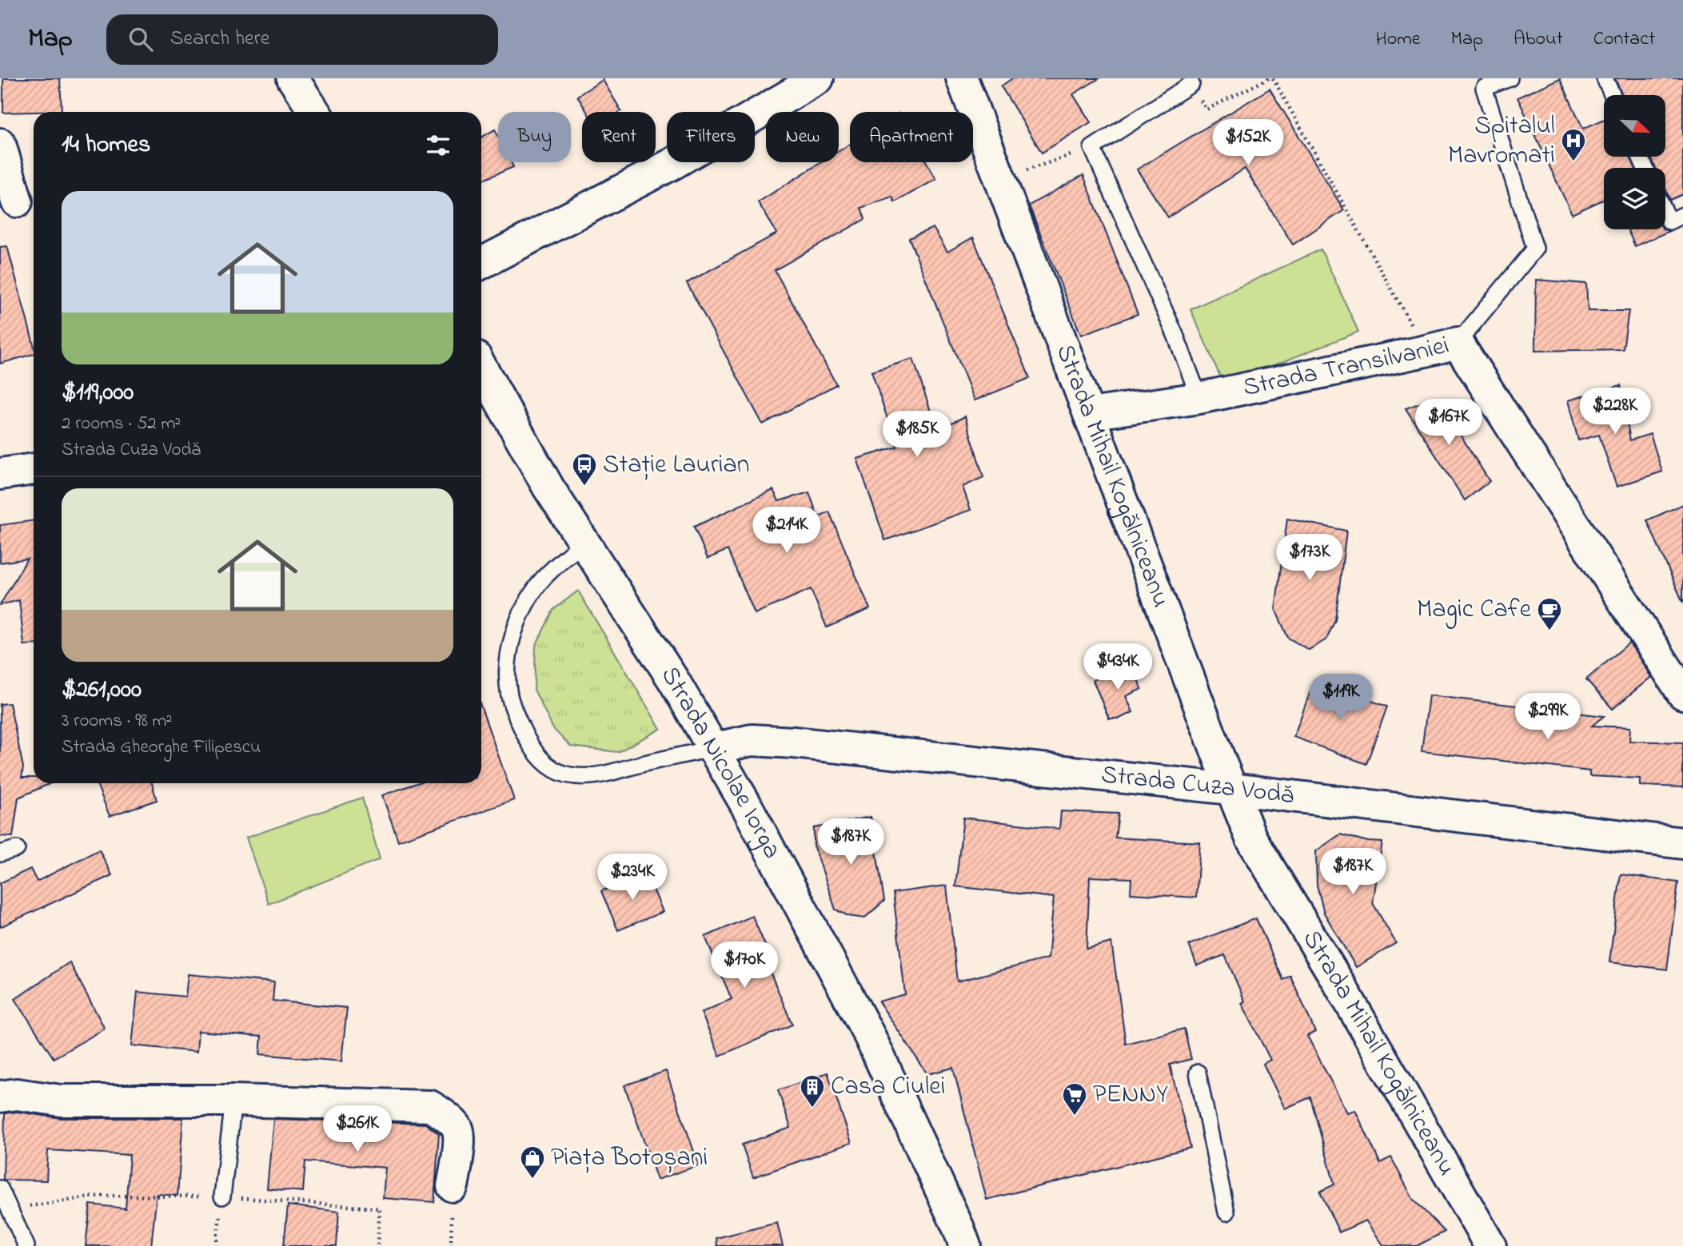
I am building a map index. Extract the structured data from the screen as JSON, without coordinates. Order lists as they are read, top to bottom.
{
  "streets": {
    "street": [
      "Strada Transilvaniei",
      "Strada Mihail Kogălniceanu",
      "Strada Nicolae Iorga",
      "Strada Cuza Vodă"
    ]
  },
  "crossings": [
    ["Strada Transilvaniei", "Strada Mihail Kogălniceanu"],
    ["Strada Mihail Kogălniceanu", "Strada Cuza Vodă"],
    ["Strada Nicolae Iorga", "Strada Cuza Vodă"]
  ],
  "places": {
    "hospital": ["Spitalul Mavromati"],
    "bus stop": ["Stație Laurian"],
    "cafe": ["Magic Cafe"],
    "building": ["Casa Ciulei"],
    "supermarket": ["PENNY"],
    "shop": ["Piața Botoșani"]
  },
  "north": "bottom right",
  "page": {
    "header": "Map",
    "search": "Search here",
    "nav": [
      "Home",
      "Map",
      "About",
      "Contact"
    ],
    "chip": [
      "Buy",
      "Rent",
      "Filters",
      "New",
      "Apartment"
    ],
    "heading": "14 homes",
    "price": [
      "$152K",
      "$228K",
      "$167K",
      "$185K",
      "$214K",
      "$173K",
      "$434K",
      "$119K",
      "$299K",
      "$187K",
      "$187K",
      "$234K",
      "$170K",
      "$261K"
    ],
    "list": [
      {
        "name": "$119,000",
        "note": "2 rooms · 52 m² · Strada Cuza Vodă"
      },
      {
        "name": "$261,000",
        "note": "3 rooms · 98 m² · Strada Gheorghe Filipescu"
      }
    ]
  }
}
